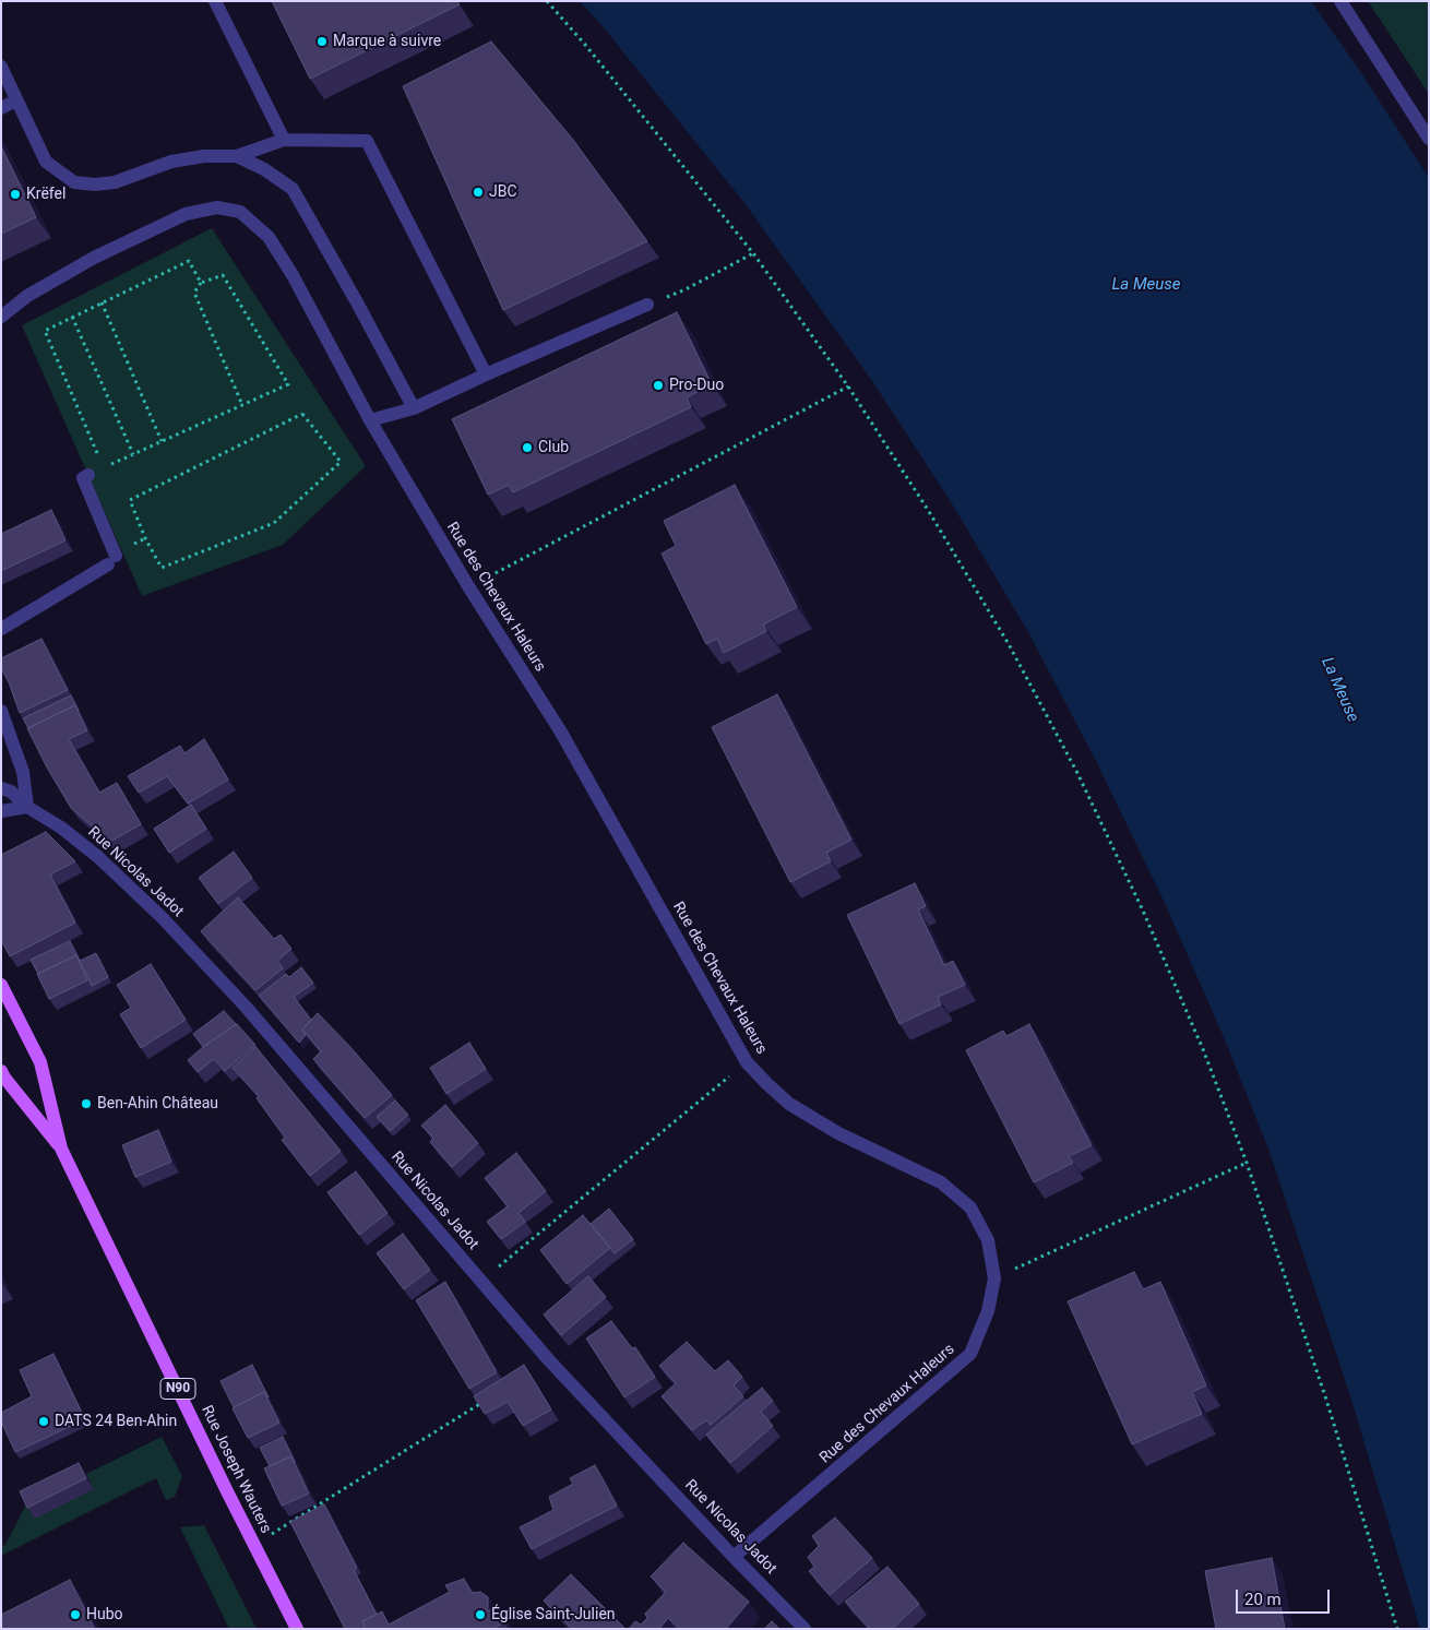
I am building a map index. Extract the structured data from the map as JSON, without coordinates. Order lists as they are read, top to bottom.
{
  "streets": {
    "main road": ["N90", "Rue Joseph Wauters"],
    "street": ["Rue des Chevaux Haleurs", "Rue Nicolas Jadot"]
  },
  "crossings": [
    ["Rue des Chevaux Haleurs", "Rue Nicolas Jadot"]
  ],
  "water": ["La Meuse"],
  "places": [
    "Marque à suivre",
    "JBC",
    "Krëfel",
    "Pro-Duo",
    "Club",
    "Ben-Ahin Château",
    "DATS 24 Ben-Ahin",
    "Hubo",
    "Église Saint-Julien"
  ],
  "scale_bar": "20 m"
}
